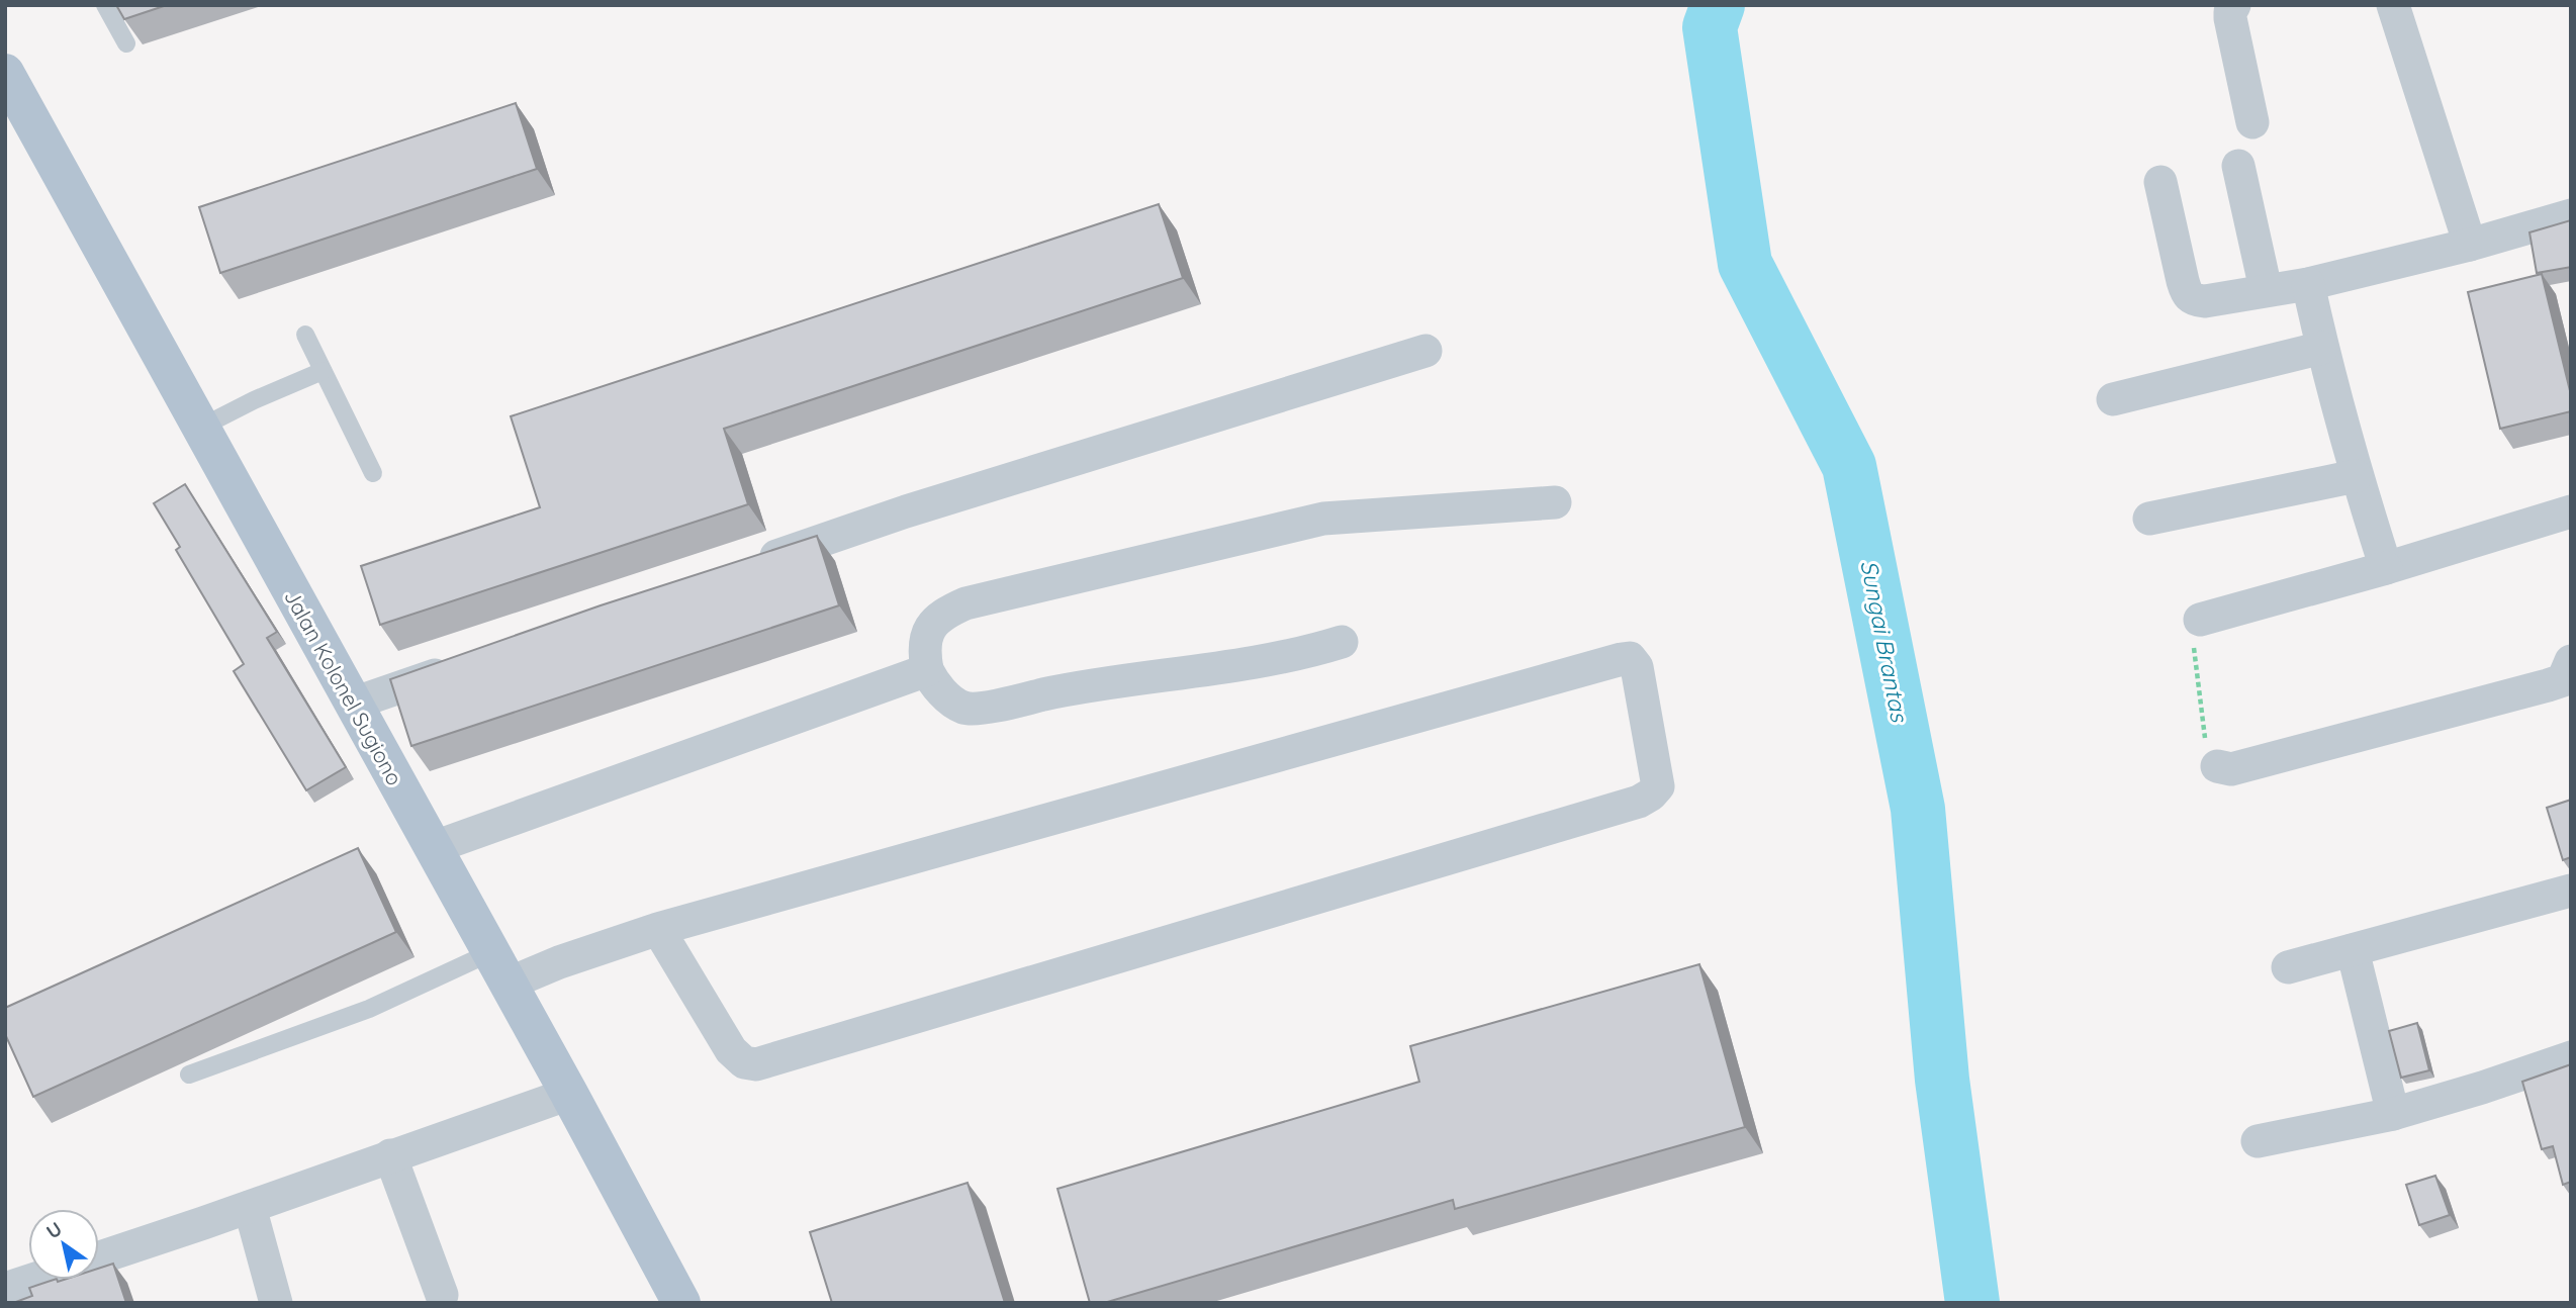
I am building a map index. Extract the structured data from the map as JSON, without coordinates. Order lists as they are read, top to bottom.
{
  "streets": {
    "main road": ["Jalan Kolonel Sugiono"]
  },
  "water": ["Sungai Brantas"],
  "north": "top left"
}
